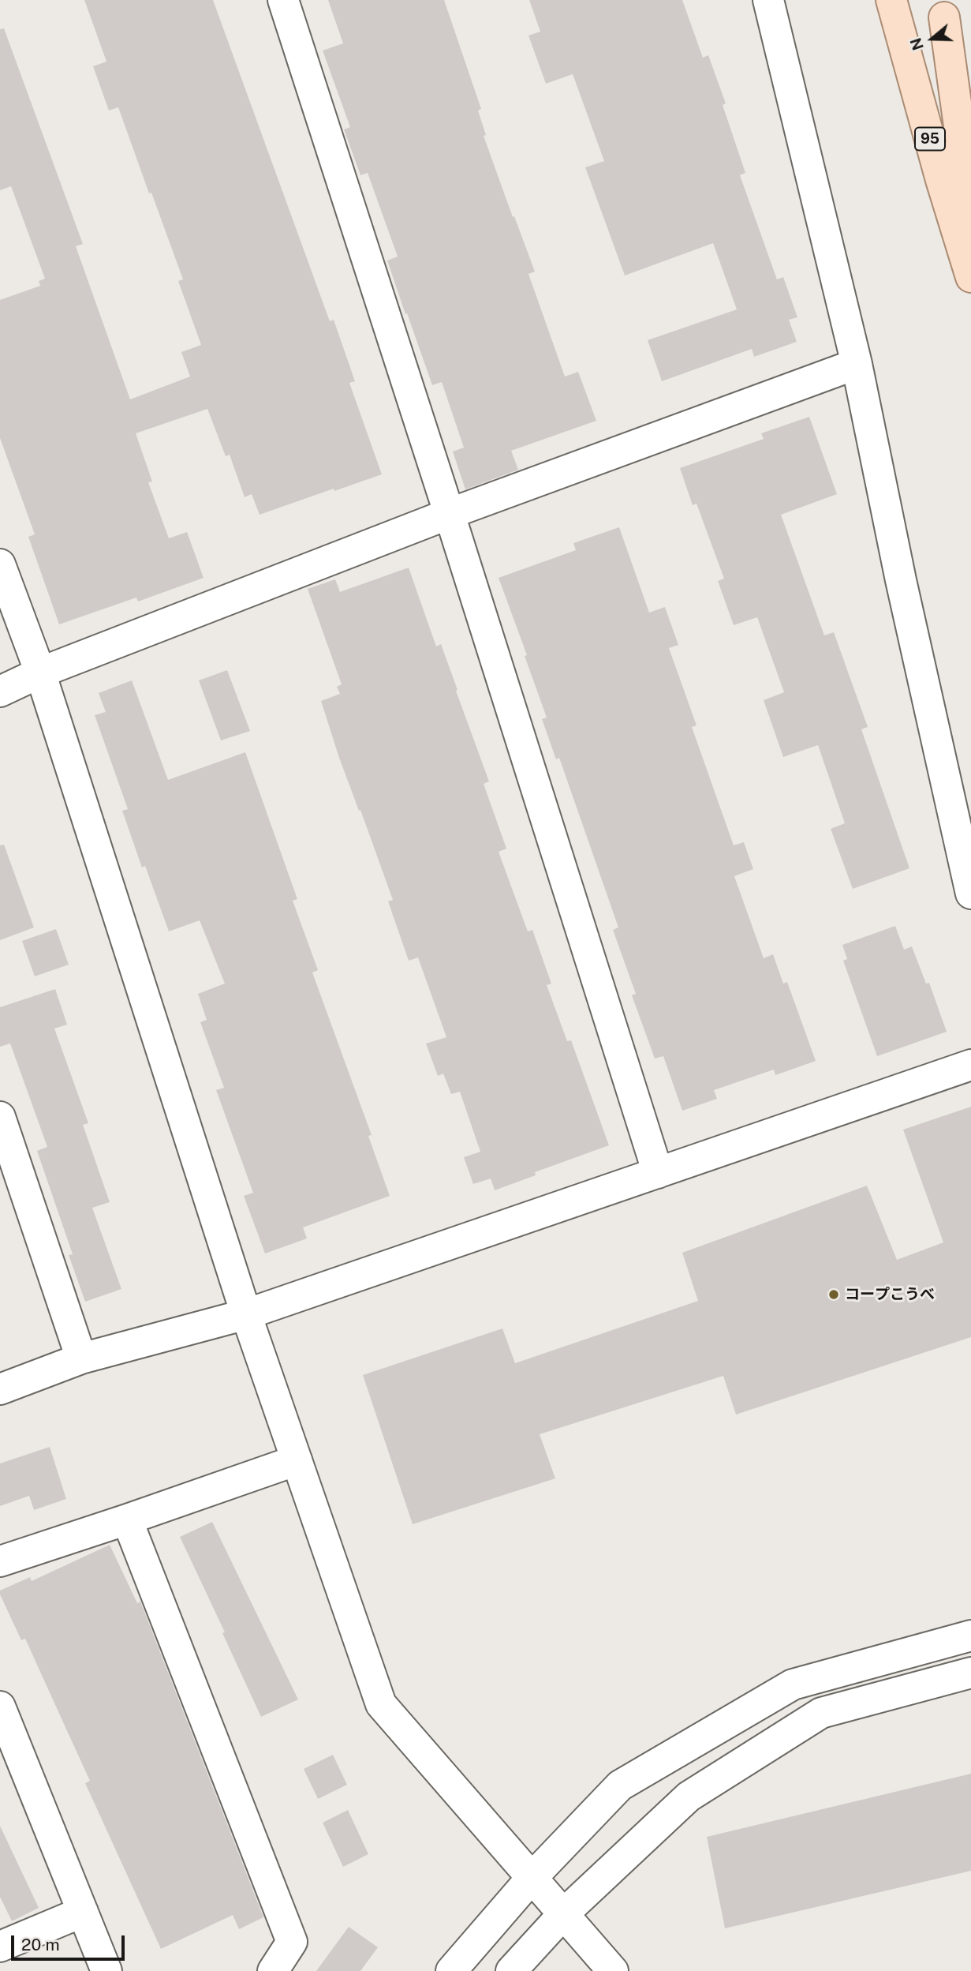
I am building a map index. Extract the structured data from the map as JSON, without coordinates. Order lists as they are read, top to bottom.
{
  "streets": {
    "main road": ["95"]
  },
  "places": ["コープこうべ"],
  "scale_bar": "20 m",
  "north": "left"
}
